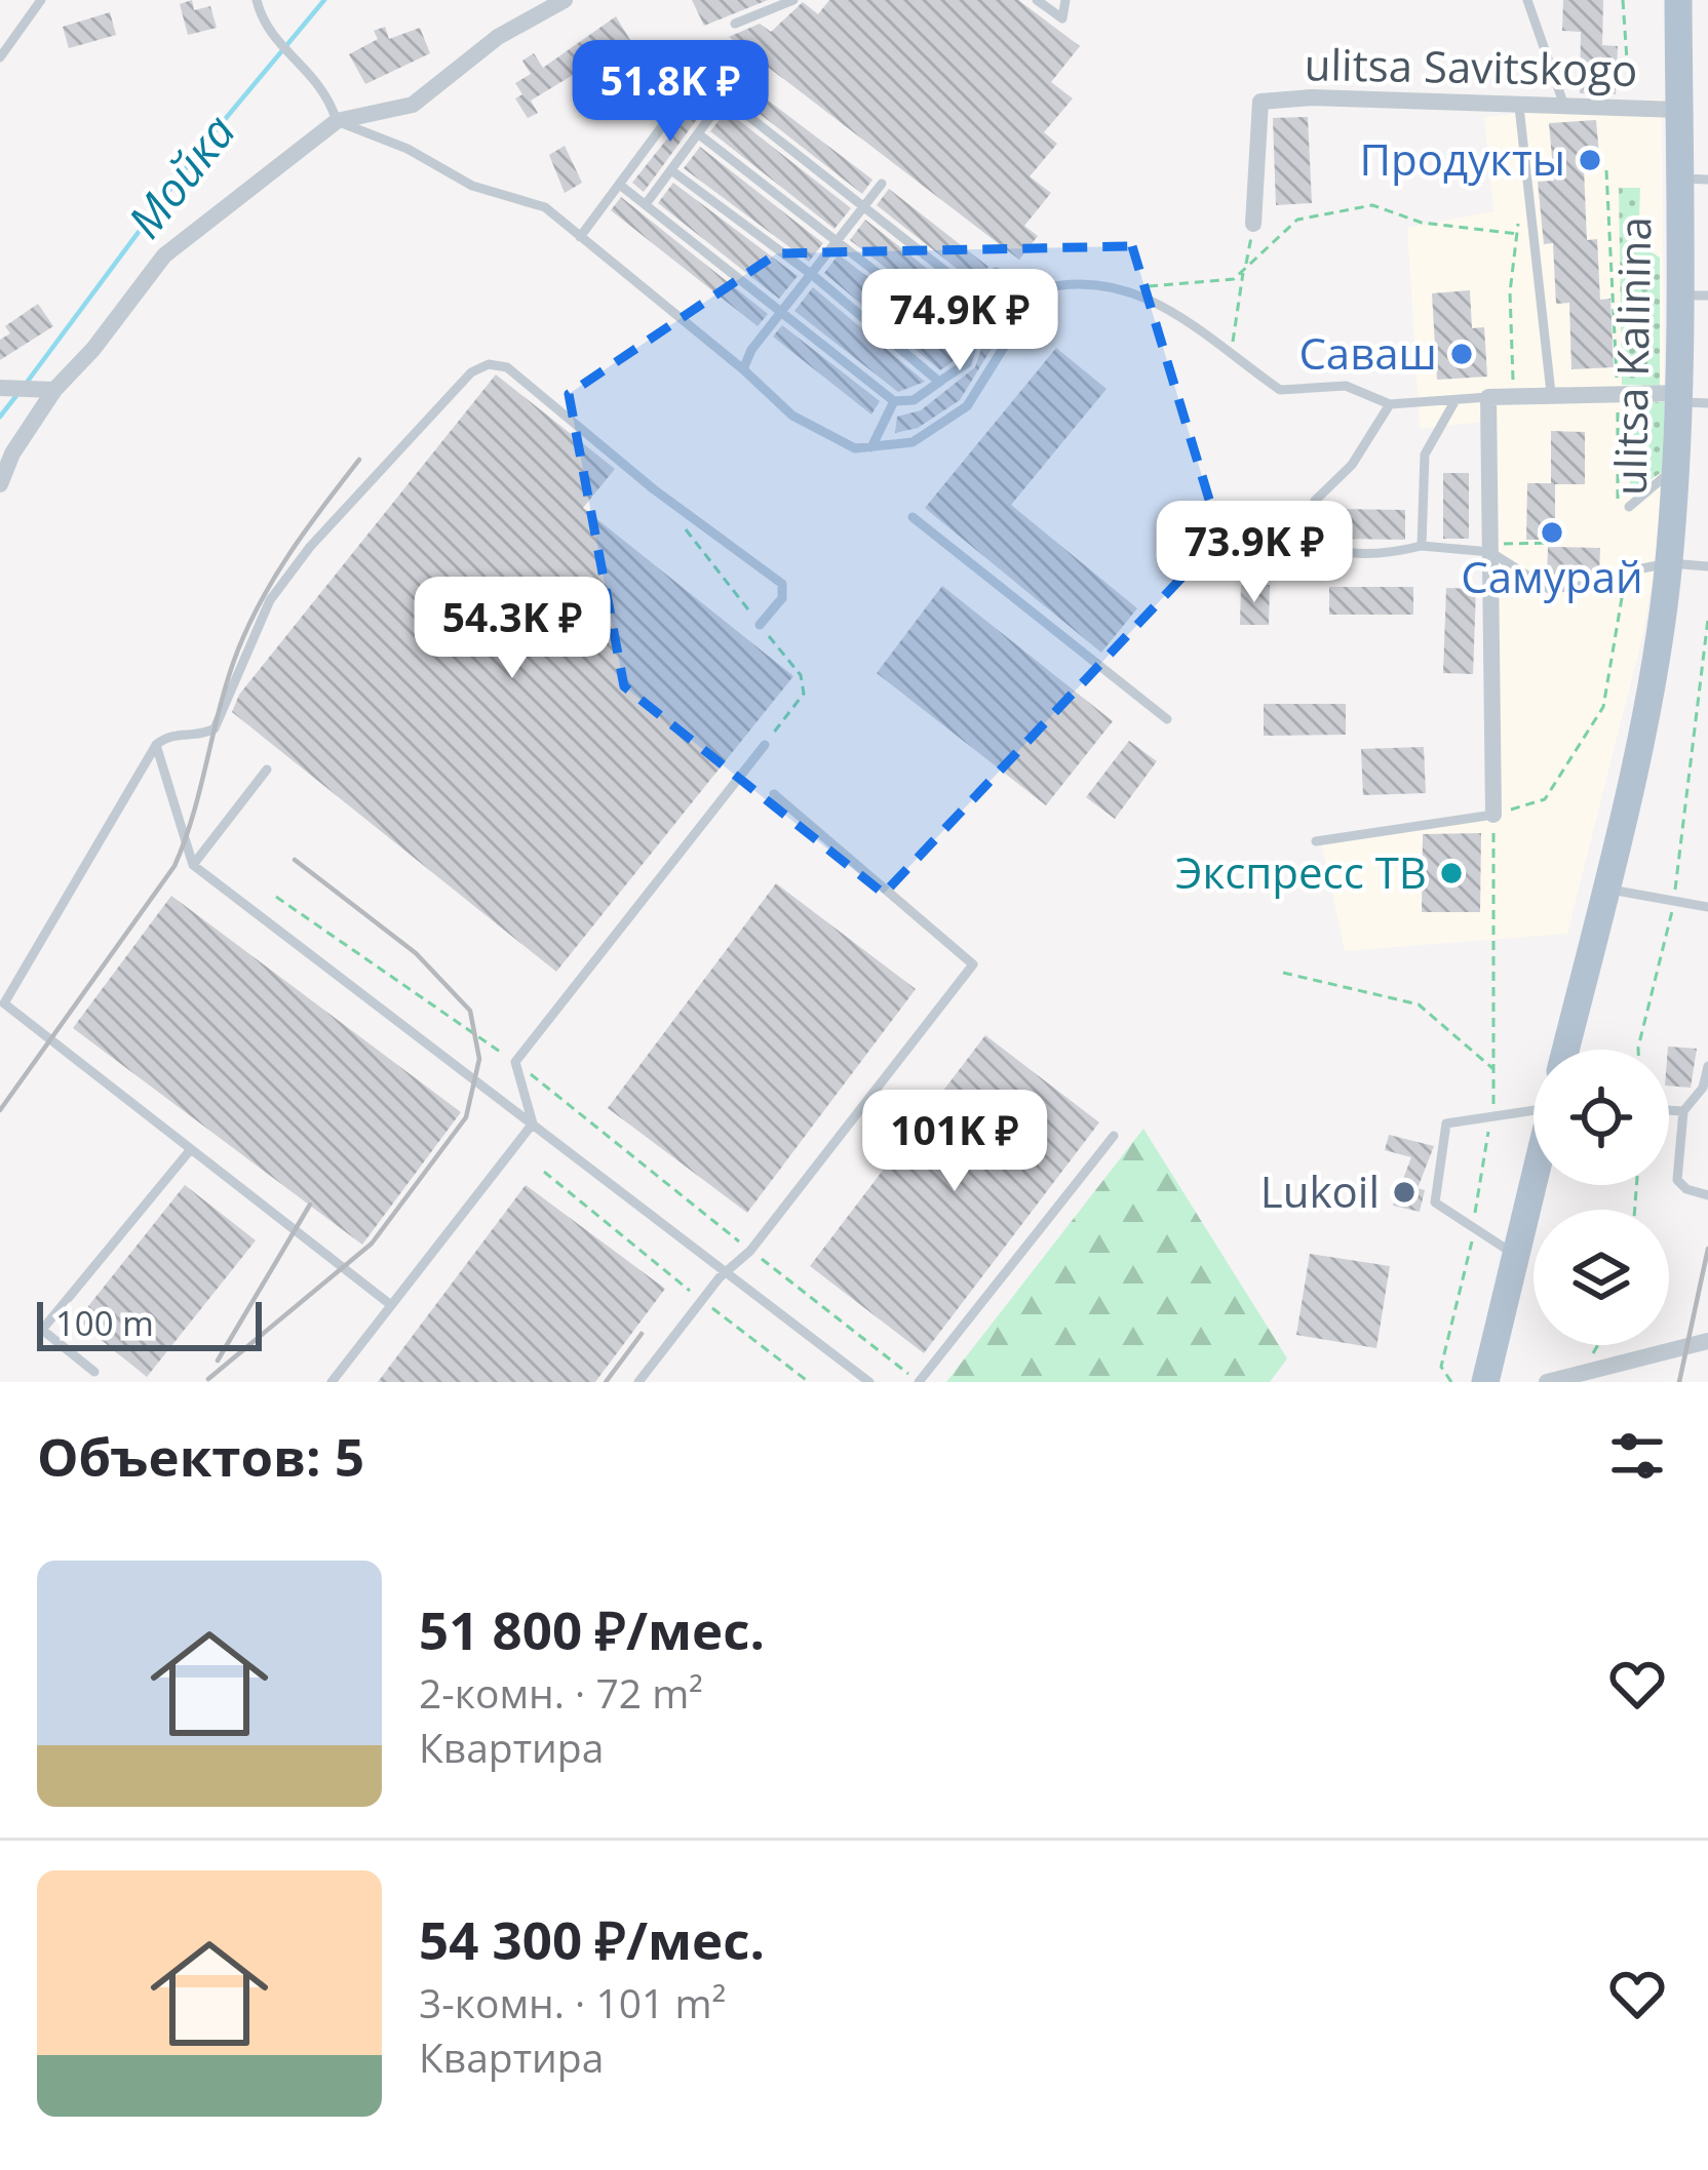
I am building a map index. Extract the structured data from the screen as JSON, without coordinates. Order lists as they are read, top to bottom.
{
  "streets": {
    "main road": ["ulitsa Kalinina"],
    "street": ["ulitsa Savitskogo"]
  },
  "crossings": [
    ["ulitsa Savitskogo", "ulitsa Kalinina"]
  ],
  "water": ["Мойка"],
  "places": [
    "Продукты",
    "Саваш",
    "Самурай",
    "Экспресс ТВ",
    "Lukoil"
  ],
  "scale_bar": "100 m",
  "page": {
    "price": [
      "51.8K ₽",
      "74.9K ₽",
      "73.9K ₽",
      "54.3K ₽",
      "101K ₽"
    ],
    "scale": "100 m",
    "heading": "Объектов: 5",
    "list": [
      {
        "name": "51 800 ₽/мес.",
        "note": "2-комн. · 72 m² · Квартира"
      },
      {
        "name": "54 300 ₽/мес.",
        "note": "3-комн. · 101 m² · Квартира"
      }
    ]
  }
}
